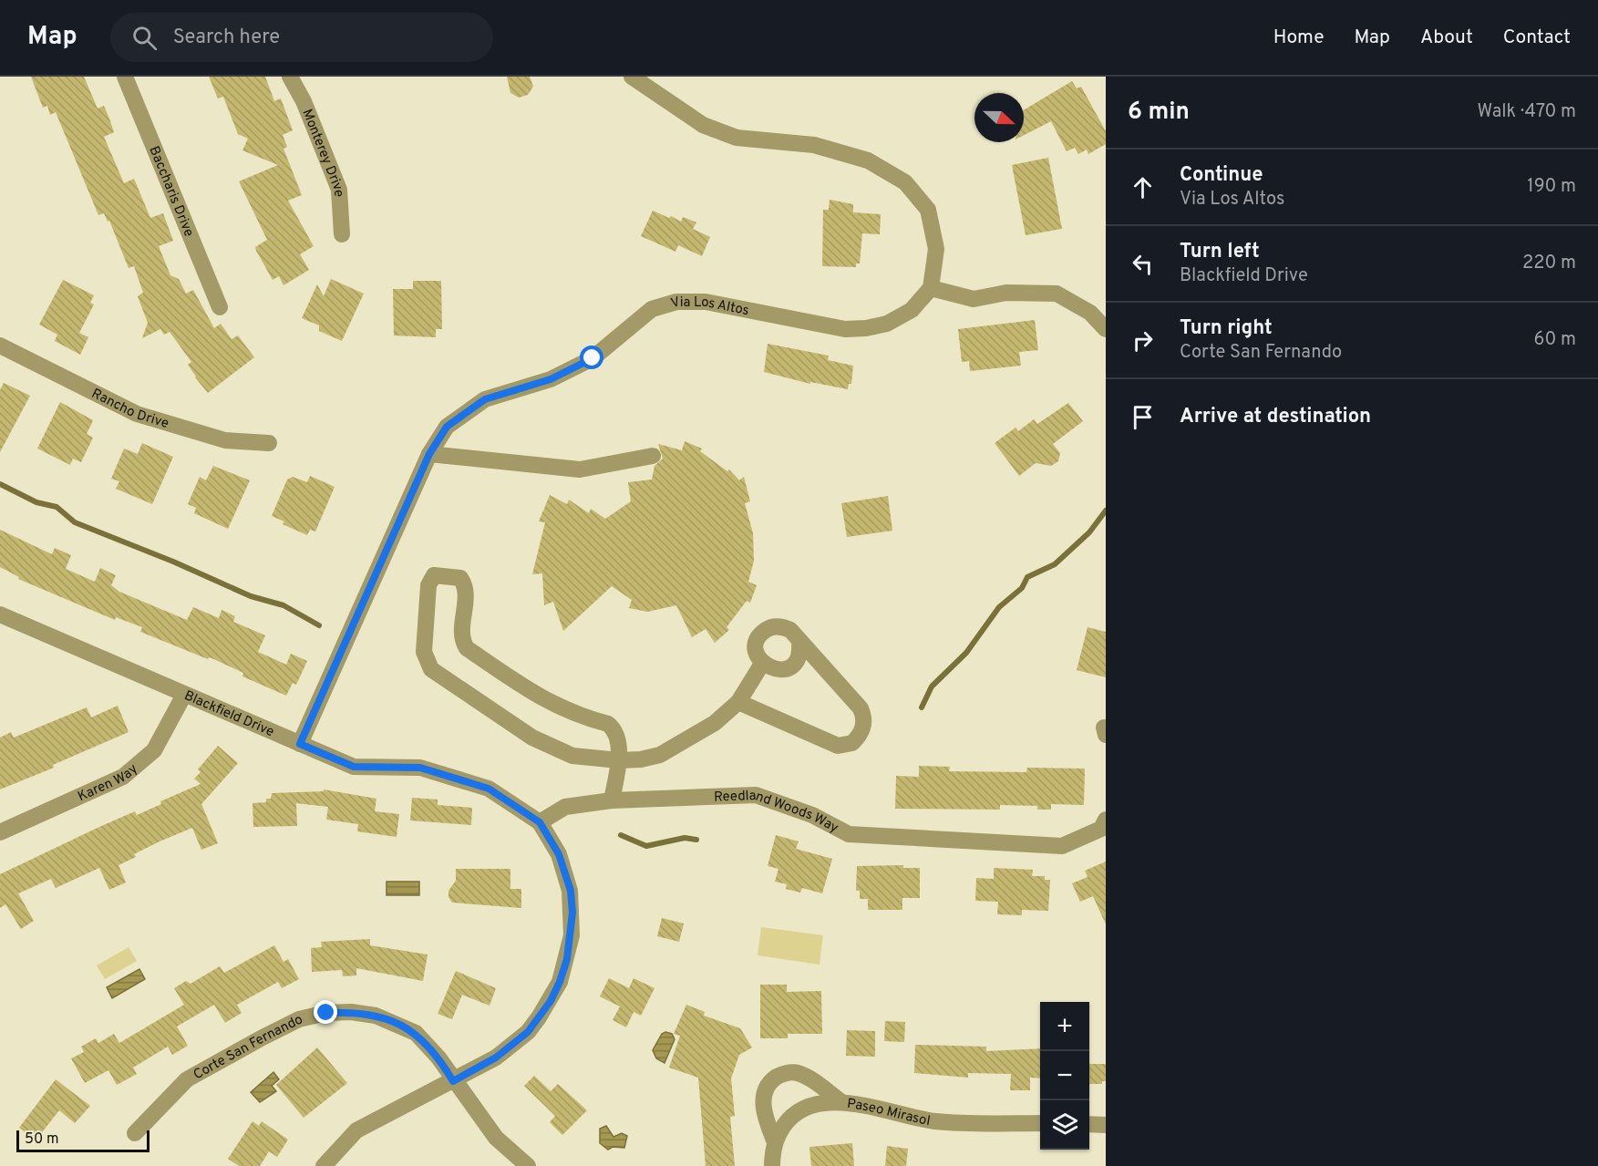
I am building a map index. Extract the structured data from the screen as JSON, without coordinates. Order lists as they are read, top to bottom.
{
  "streets": {
    "street": [
      "Monterey Drive",
      "Baccharis Drive",
      "Via Los Altos",
      "Rancho Drive",
      "Blackfield Drive",
      "Karen Way",
      "Reedland Woods Way",
      "Corte San Fernando",
      "Paseo Mirasol"
    ]
  },
  "crossings": [
    ["Via Los Altos", "Blackfield Drive"],
    ["Blackfield Drive", "Karen Way"],
    ["Blackfield Drive", "Reedland Woods Way"],
    ["Blackfield Drive", "Corte San Fernando"]
  ],
  "scale_bar": "50 m",
  "north": "right",
  "page": {
    "header": "Map",
    "search": "Search here",
    "nav": [
      "Home",
      "Map",
      "About",
      "Contact"
    ],
    "heading": ["6 min", "Walk · 470 m"],
    "list": [
      ["Continue", "Via Los Altos", "190 m"],
      ["Turn left", "Blackfield Drive", "220 m"],
      ["Turn right", "Corte San Fernando", "60 m"],
      "Arrive at destination"
    ],
    "map_buttons": ["+", "−"],
    "scale": "50 m"
  }
}
